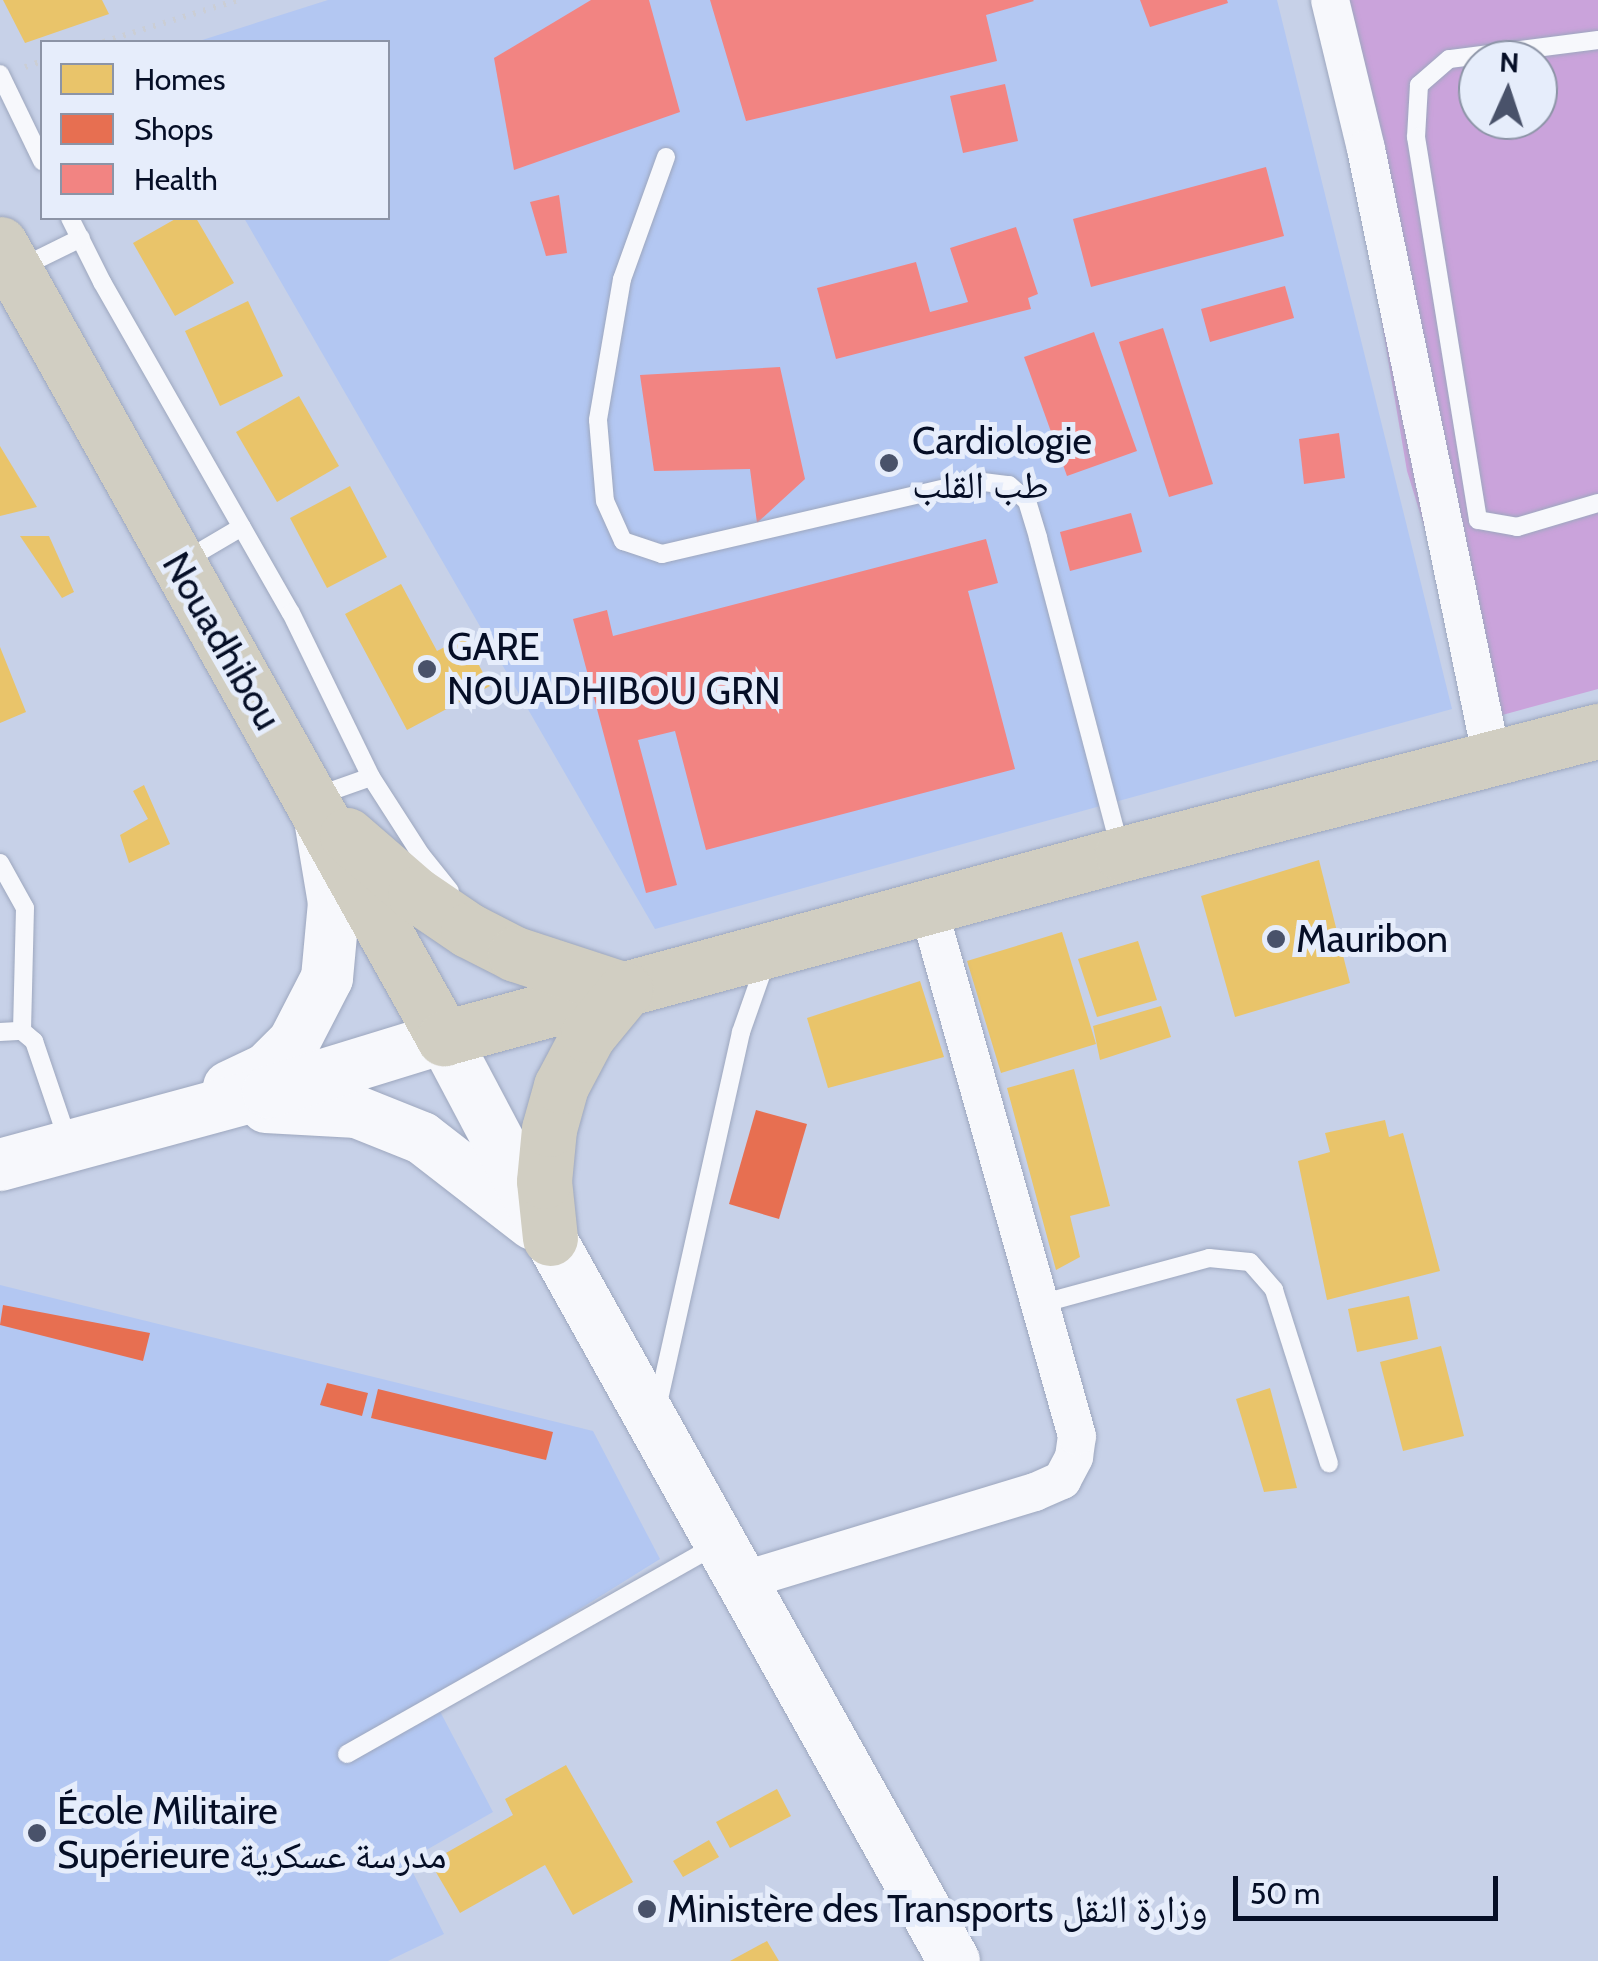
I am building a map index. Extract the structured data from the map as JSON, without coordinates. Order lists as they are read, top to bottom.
{
  "streets": {
    "highway": ["Nouadhibou"]
  },
  "places": [
    "Cardiologie طب القلب",
    "GARE NOUADHIBOU GRN",
    "Mauribon",
    "École Militaire Supérieure مدرسة عسكرية",
    "Ministère des Transports وزارة النقل"
  ],
  "legend": ["Homes", "Shops", "Health"],
  "scale_bar": "50 m",
  "north": "top"
}
